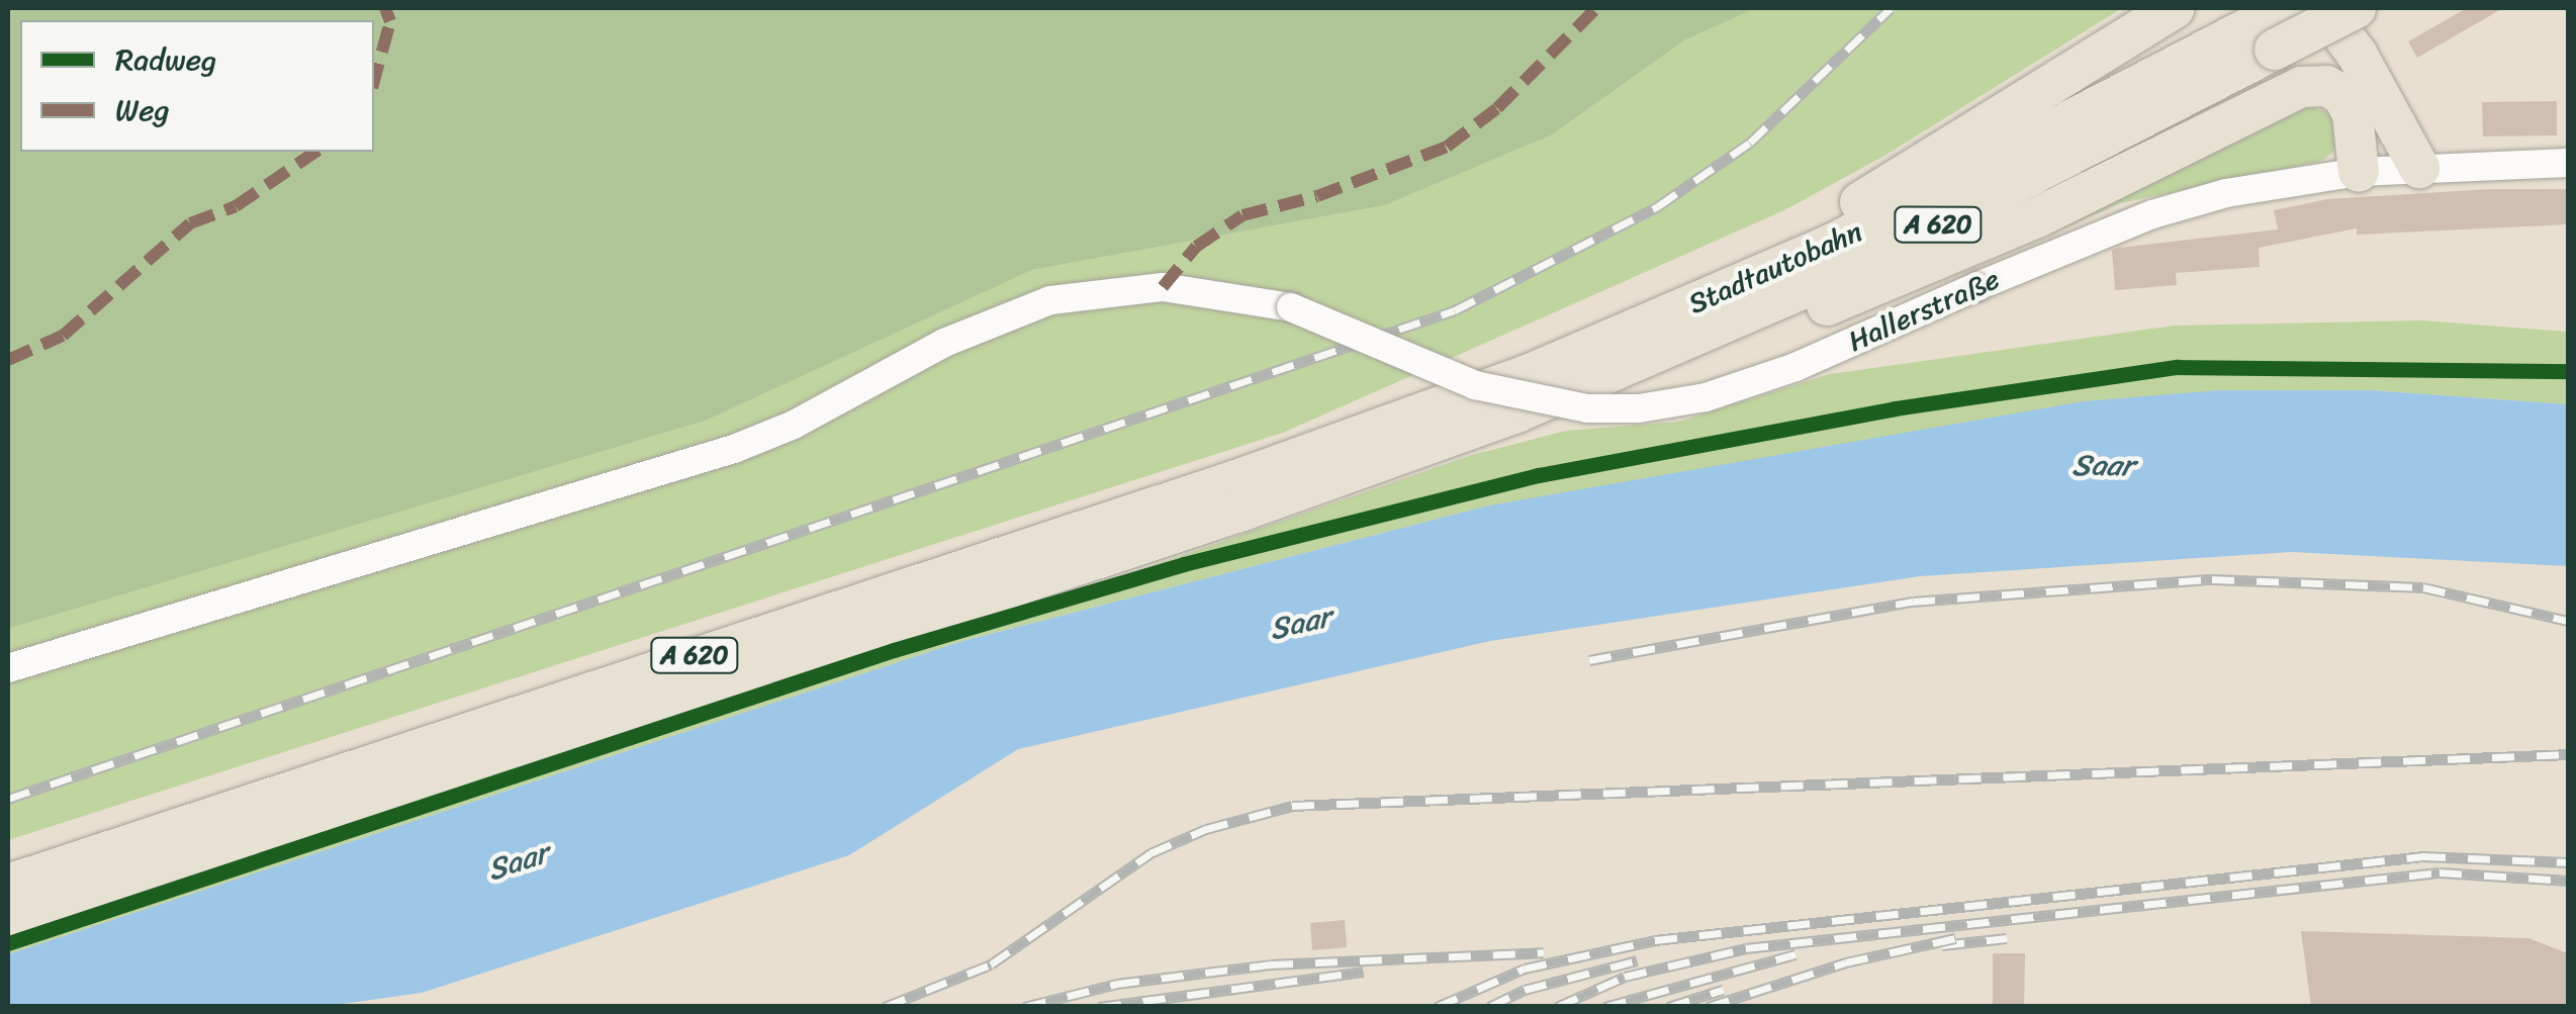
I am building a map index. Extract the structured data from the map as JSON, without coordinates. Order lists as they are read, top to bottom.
{
  "streets": {
    "highway": ["A 620"],
    "street": ["Hallerstraße"]
  },
  "water": ["Saar"],
  "legend": ["Radweg", "Weg"]
}
